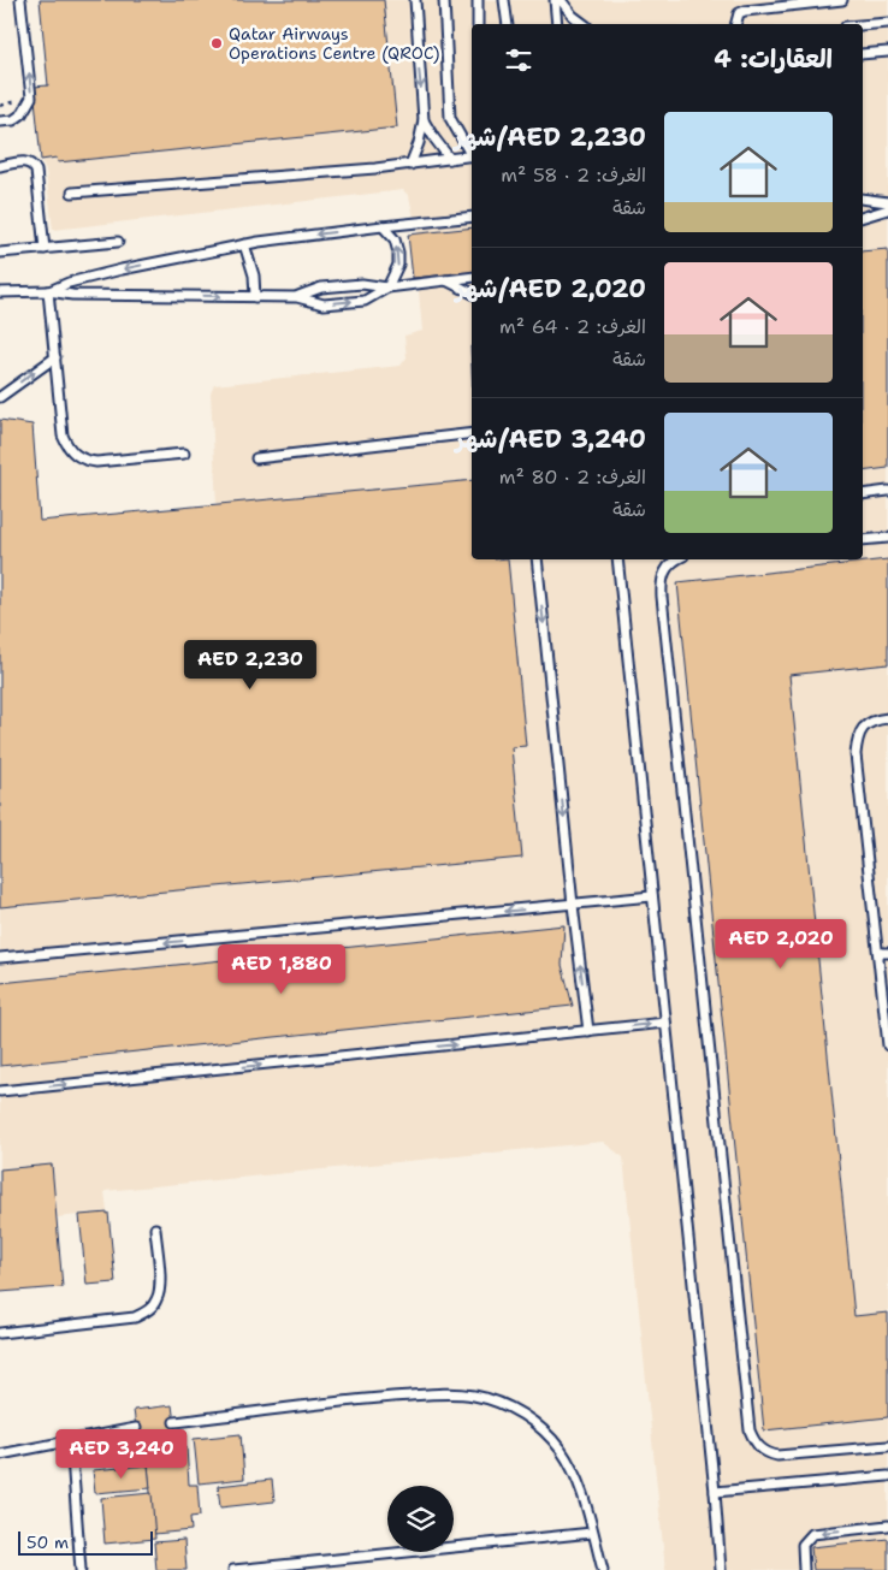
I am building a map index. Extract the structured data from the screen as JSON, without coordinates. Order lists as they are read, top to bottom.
{
  "places": ["Qatar Airways Operations Centre (QROC)"],
  "scale_bar": "50 m",
  "page": {
    "heading": "العقارات: 4",
    "list": [
      {
        "name": "AED 2,230/شهر",
        "note": "الغرف: 2 · 58 m² · شقة"
      },
      {
        "name": "AED 2,020/شهر",
        "note": "الغرف: 2 · 64 m² · شقة"
      },
      {
        "name": "AED 3,240/شهر",
        "note": "الغرف: 2 · 80 m² · شقة"
      }
    ],
    "price": [
      "AED 2,230",
      "AED 2,020",
      "AED 1,880",
      "AED 3,240"
    ],
    "scale": "50 m"
  }
}
